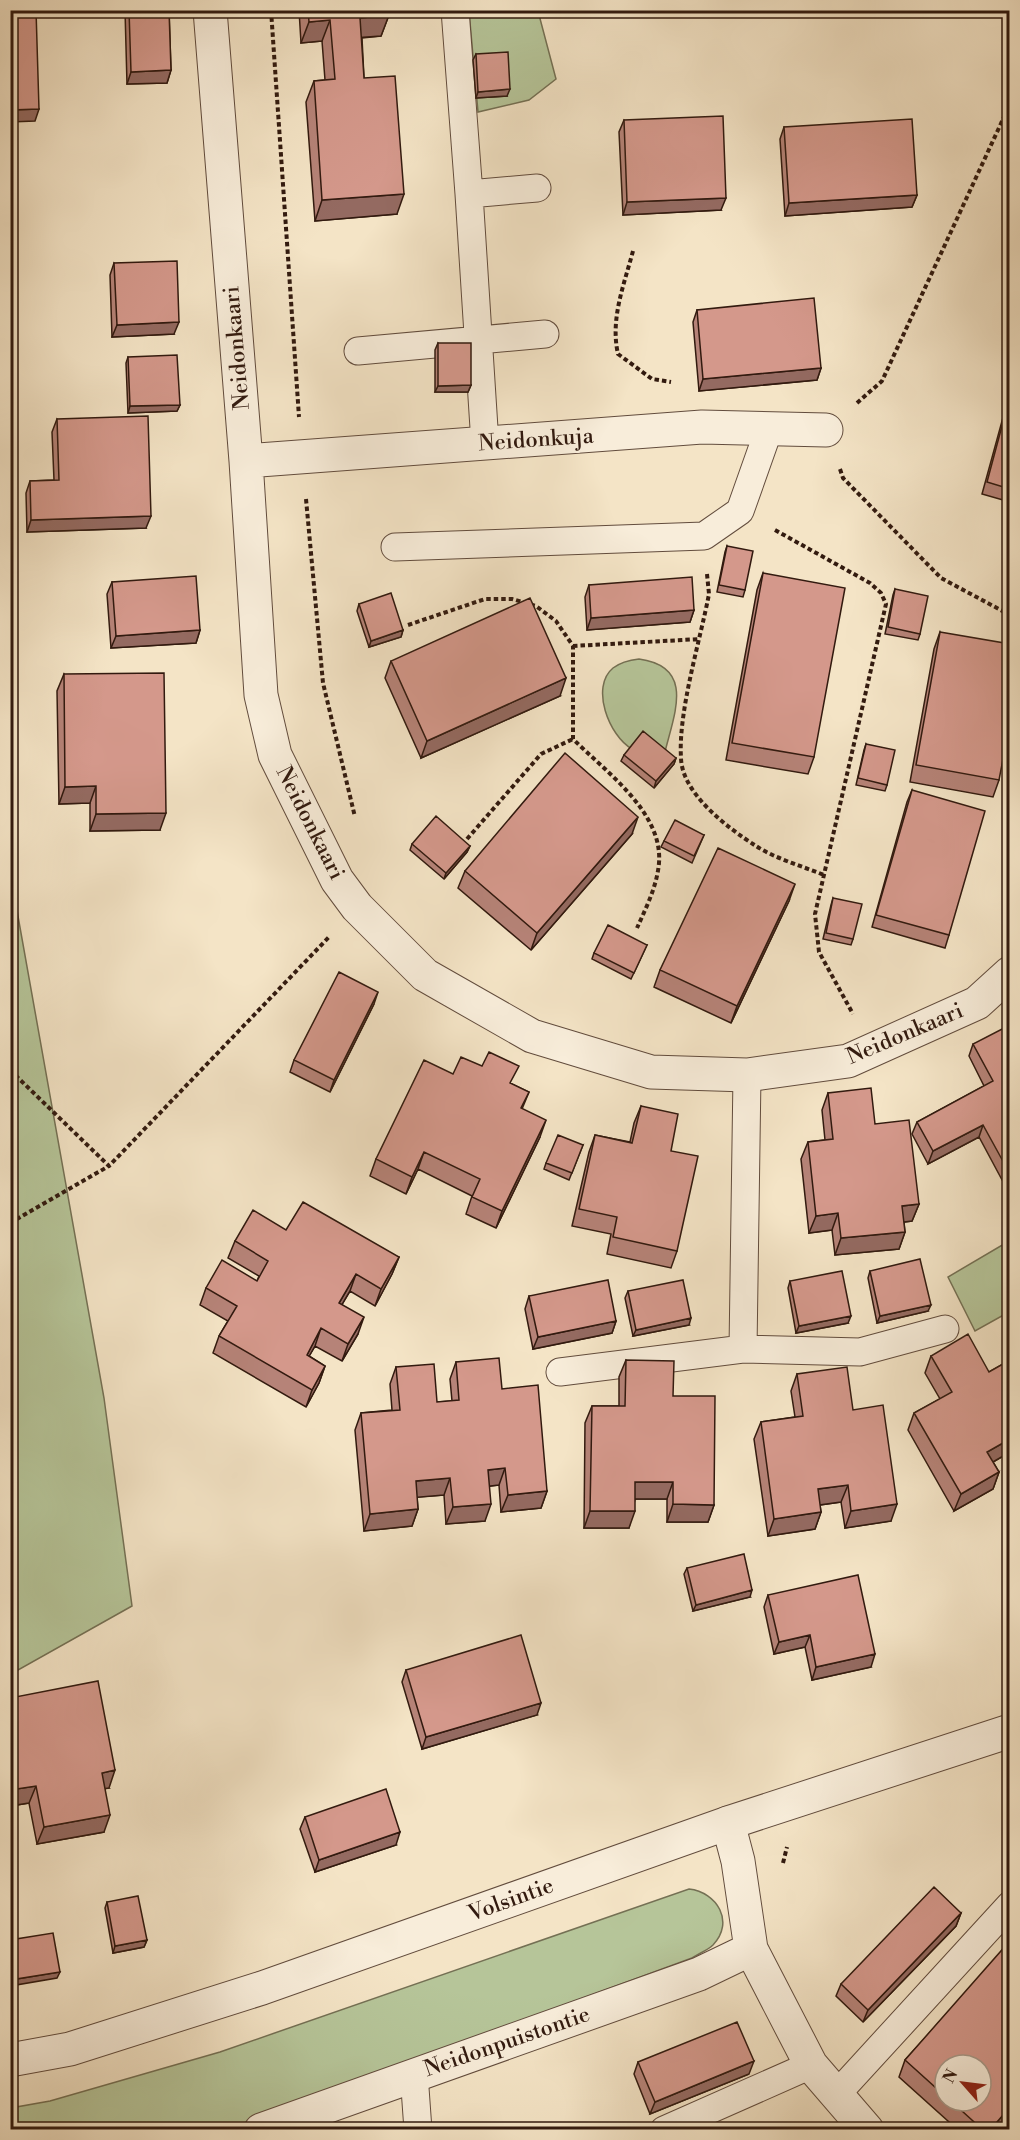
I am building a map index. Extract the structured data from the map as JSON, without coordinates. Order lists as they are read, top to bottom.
{
  "streets": {
    "street": [
      "Neidonkaari",
      "Neidonkuja",
      "Volsintie",
      "Neidonpuistontie"
    ]
  },
  "crossings": [
    ["Neidonkaari", "Neidonkuja"]
  ],
  "north": "top left"
}
